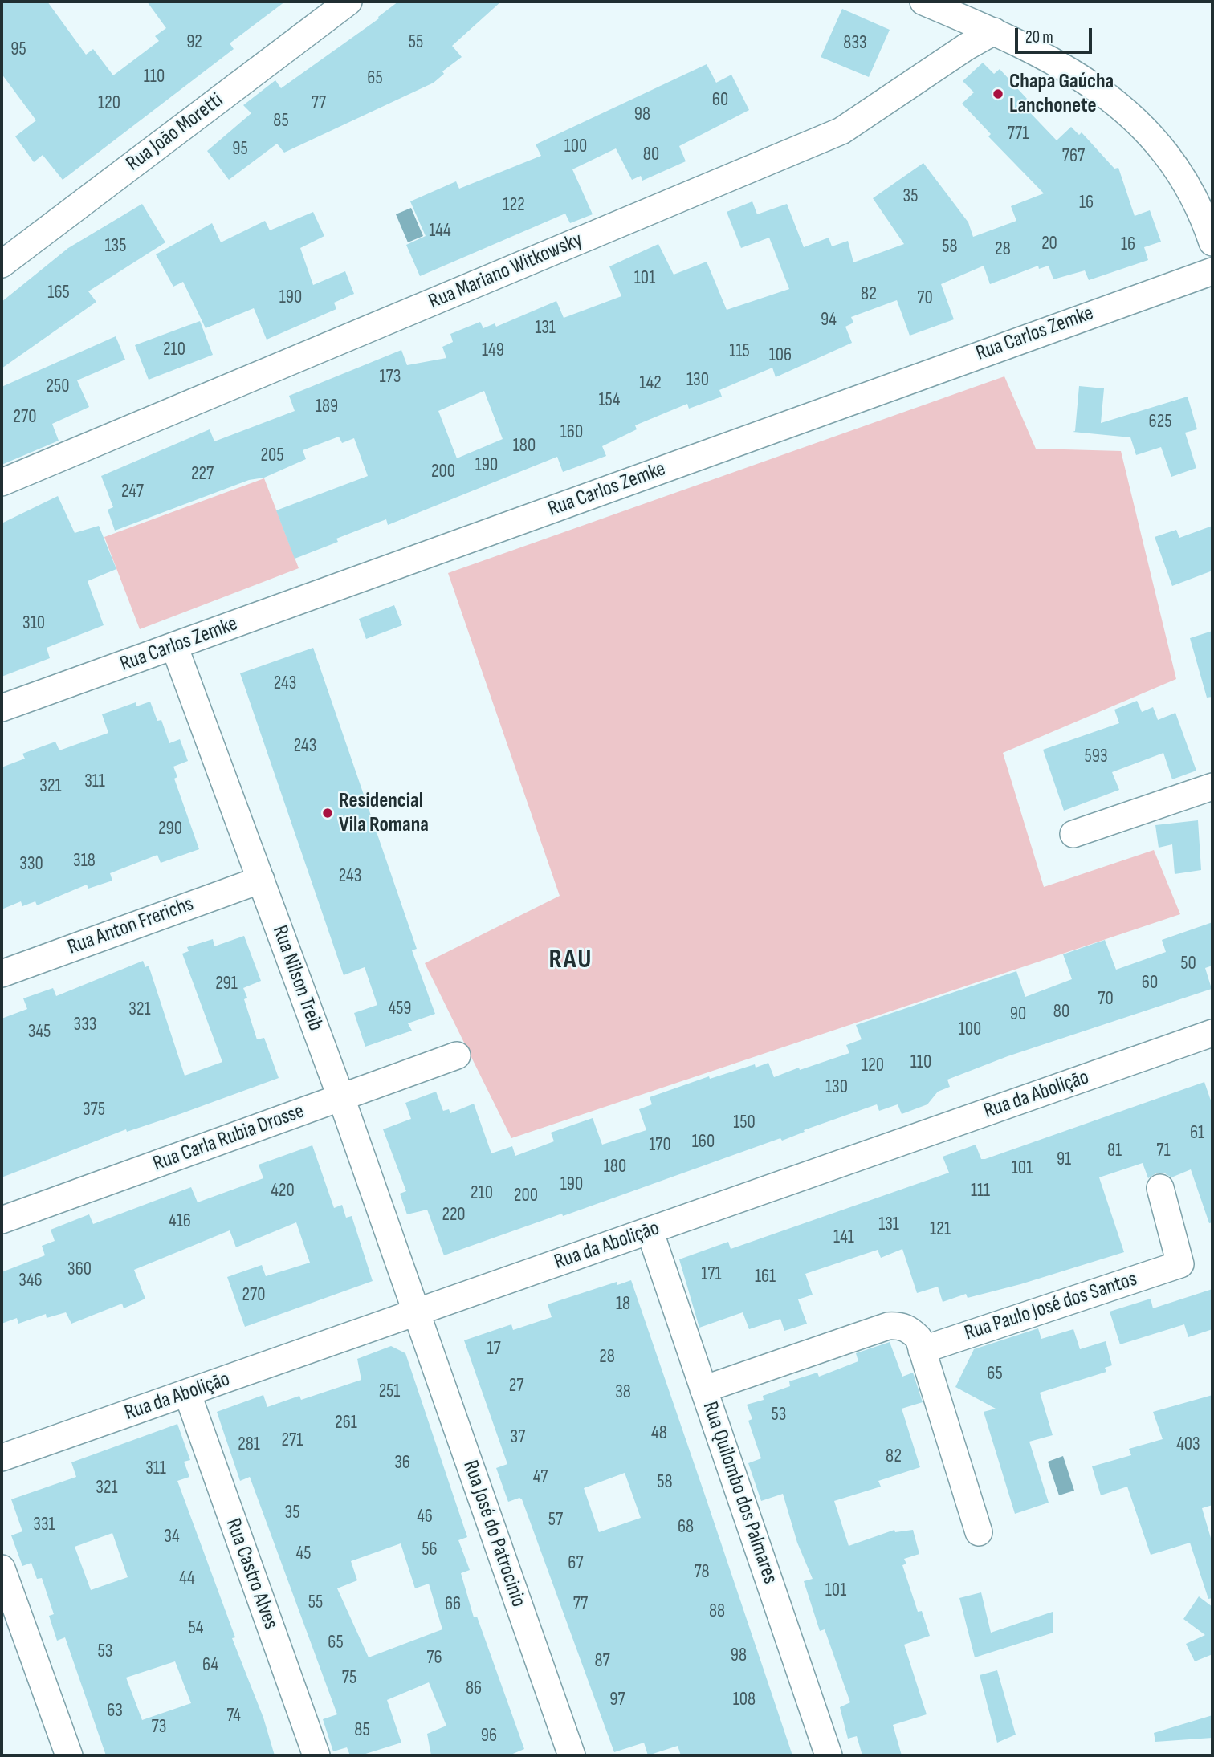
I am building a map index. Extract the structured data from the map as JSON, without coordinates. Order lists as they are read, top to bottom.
{
  "streets": {
    "street": [
      "Rua João Moretti",
      "Rua Mariano Witkowsky",
      "Rua Carlos Zemke",
      "Rua Anton Frerichs",
      "Rua Nilson Treib",
      "Rua da Abolição",
      "Rua Carla Rubia Drosse",
      "Rua Paulo José dos Santos",
      "Rua Quilombo dos Palmares",
      "Rua José do Patrocinio",
      "Rua Castro Alves"
    ]
  },
  "crossings": [
    ["Rua Carlos Zemke", "Rua Nilson Treib"],
    ["Rua Anton Frerichs", "Rua Nilson Treib"],
    ["Rua Nilson Treib", "Rua da Abolição"],
    ["Rua Nilson Treib", "Rua Carla Rubia Drosse"],
    ["Rua Nilson Treib", "Rua José do Patrocinio"],
    ["Rua da Abolição", "Rua Quilombo dos Palmares"],
    ["Rua da Abolição", "Rua José do Patrocinio"],
    ["Rua da Abolição", "Rua Castro Alves"]
  ],
  "districts": ["RAU"],
  "places": ["Chapa Gaúcha Lanchonete", "Residencial Vila Romana"],
  "house_numbers": [
    "92",
    "55",
    "833",
    "95",
    "110",
    "65",
    "60",
    "120",
    "77",
    "98",
    "85",
    "771",
    "100",
    "95",
    "80",
    "767",
    "35",
    "16",
    "122",
    "144",
    "20",
    "16",
    "135",
    "58",
    "28",
    "101",
    "165",
    "82",
    "190",
    "70",
    "94",
    "131",
    "210",
    "149",
    "115",
    "106",
    "173",
    "130",
    "142",
    "250",
    "154",
    "189",
    "270",
    "625",
    "160",
    "180",
    "205",
    "190",
    "200",
    "227",
    "247",
    "310",
    "243",
    "243",
    "593",
    "311",
    "321",
    "290",
    "318",
    "330",
    "243",
    "50",
    "60",
    "291",
    "70",
    "459",
    "321",
    "80",
    "90",
    "333",
    "100",
    "345",
    "110",
    "120",
    "130",
    "375",
    "150",
    "61",
    "160",
    "170",
    "81",
    "71",
    "91",
    "180",
    "101",
    "190",
    "420",
    "111",
    "210",
    "200",
    "220",
    "416",
    "131",
    "121",
    "141",
    "360",
    "171",
    "161",
    "346",
    "270",
    "18",
    "17",
    "28",
    "65",
    "27",
    "251",
    "38",
    "53",
    "261",
    "48",
    "37",
    "271",
    "281",
    "403",
    "82",
    "36",
    "311",
    "47",
    "58",
    "321",
    "35",
    "46",
    "57",
    "331",
    "68",
    "34",
    "56",
    "45",
    "67",
    "78",
    "44",
    "101",
    "55",
    "66",
    "77",
    "88",
    "54",
    "65",
    "53",
    "98",
    "76",
    "87",
    "64",
    "75",
    "86",
    "97",
    "108",
    "63",
    "74",
    "73",
    "85",
    "96"
  ],
  "scale_bar": "20 m"
}
